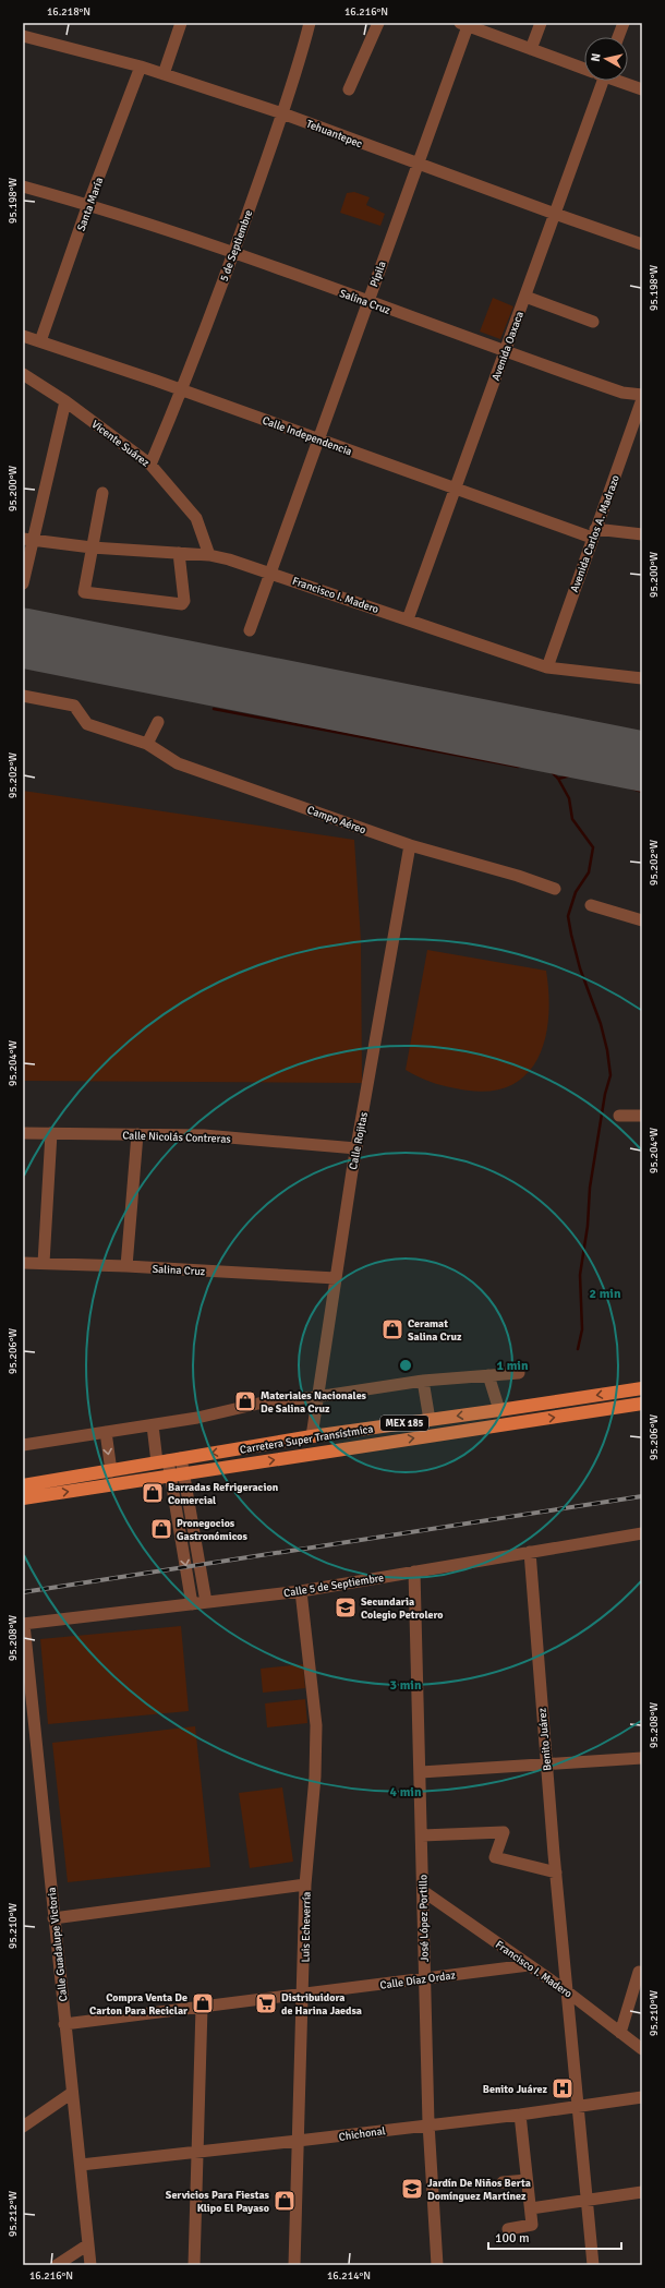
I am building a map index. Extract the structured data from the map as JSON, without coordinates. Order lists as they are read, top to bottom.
{
  "streets": {
    "main road": ["MEX 185", "Carretera Super Transístmica"],
    "street": [
      "Tehuantepec",
      "Santa María",
      "5 de Septiembre",
      "Pípila",
      "Salina Cruz",
      "Avenida Oaxaca",
      "Calle Independencia",
      "Vicente Suárez",
      "Avenida Carlos A. Madrazo",
      "Francisco I. Madero",
      "Campo Aéreo",
      "Calle Nicolás Contreras",
      "Calle Rojitas",
      "Calle 5 de Septiembre",
      "Benito Juárez",
      "José López Portillo",
      "Luis Echeverría",
      "Calle Guadalupe Victoria",
      "Calle Díaz Ordaz",
      "Chichonal"
    ]
  },
  "crossings": [
    ["Tehuantepec", "Santa María"],
    ["Tehuantepec", "5 de Septiembre"],
    ["Tehuantepec", "Pípila"],
    ["Tehuantepec", "Avenida Oaxaca"],
    ["Santa María", "Salina Cruz"],
    ["Santa María", "Calle Independencia"],
    ["5 de Septiembre", "Salina Cruz"],
    ["5 de Septiembre", "Calle Independencia"],
    ["5 de Septiembre", "Vicente Suárez"],
    ["Pípila", "Salina Cruz"],
    ["Pípila", "Calle Independencia"],
    ["Pípila", "Francisco I. Madero"],
    ["Salina Cruz", "Avenida Oaxaca"],
    ["Salina Cruz", "Calle Rojitas"],
    ["Avenida Oaxaca", "Calle Independencia"],
    ["Avenida Oaxaca", "Francisco I. Madero"],
    ["Calle Independencia", "Avenida Carlos A. Madrazo"],
    ["Vicente Suárez", "Francisco I. Madero"],
    ["Avenida Carlos A. Madrazo", "Francisco I. Madero"],
    ["Francisco I. Madero", "Benito Juárez"],
    ["Francisco I. Madero", "José López Portillo"],
    ["Francisco I. Madero", "Calle Díaz Ordaz"],
    ["Campo Aéreo", "Calle Rojitas"],
    ["Calle Nicolás Contreras", "Calle Rojitas"],
    ["Calle Rojitas", "Carretera Super Transístmica"],
    ["MEX 185", "Carretera Super Transístmica"],
    ["Calle 5 de Septiembre", "Benito Juárez"],
    ["Calle 5 de Septiembre", "José López Portillo"],
    ["Calle 5 de Septiembre", "Luis Echeverría"],
    ["Calle 5 de Septiembre", "Calle Guadalupe Victoria"],
    ["Benito Juárez", "Chichonal"],
    ["José López Portillo", "Calle Díaz Ordaz"],
    ["José López Portillo", "Chichonal"],
    ["Luis Echeverría", "Calle Díaz Ordaz"],
    ["Luis Echeverría", "Chichonal"],
    ["Calle Guadalupe Victoria", "Calle Díaz Ordaz"],
    ["Calle Guadalupe Victoria", "Chichonal"]
  ],
  "places": {
    "shop": [
      "Ceramat Salina Cruz",
      "Materiales Nacionales De Salina Cruz",
      "Barradas Refrigeracion Comercial",
      "Pronegocios Gastronómicos",
      "Compra Venta De Carton Para Reciclar",
      "Servicios Para Fiestas Klipo El Payaso"
    ],
    "school or university": ["Secundaria Colegio Petrolero", "Jardín De Niños Berta Domínguez Martínez"],
    "supermarket": ["Distribuidora de Harina Jaedsa"],
    "hospital": ["Benito Juárez"]
  },
  "scale_bar": "100 m",
  "north": "left",
  "coordinates": [
    "16.218°N",
    "16.216°N",
    "95.198°W",
    "95.200°W",
    "95.202°W",
    "95.204°W",
    "95.206°W",
    "95.208°W",
    "95.210°W",
    "95.212°W",
    "16.214°N"
  ],
  "rings": [
    "2 min",
    "1 min",
    "3 min",
    "4 min"
  ]
}
